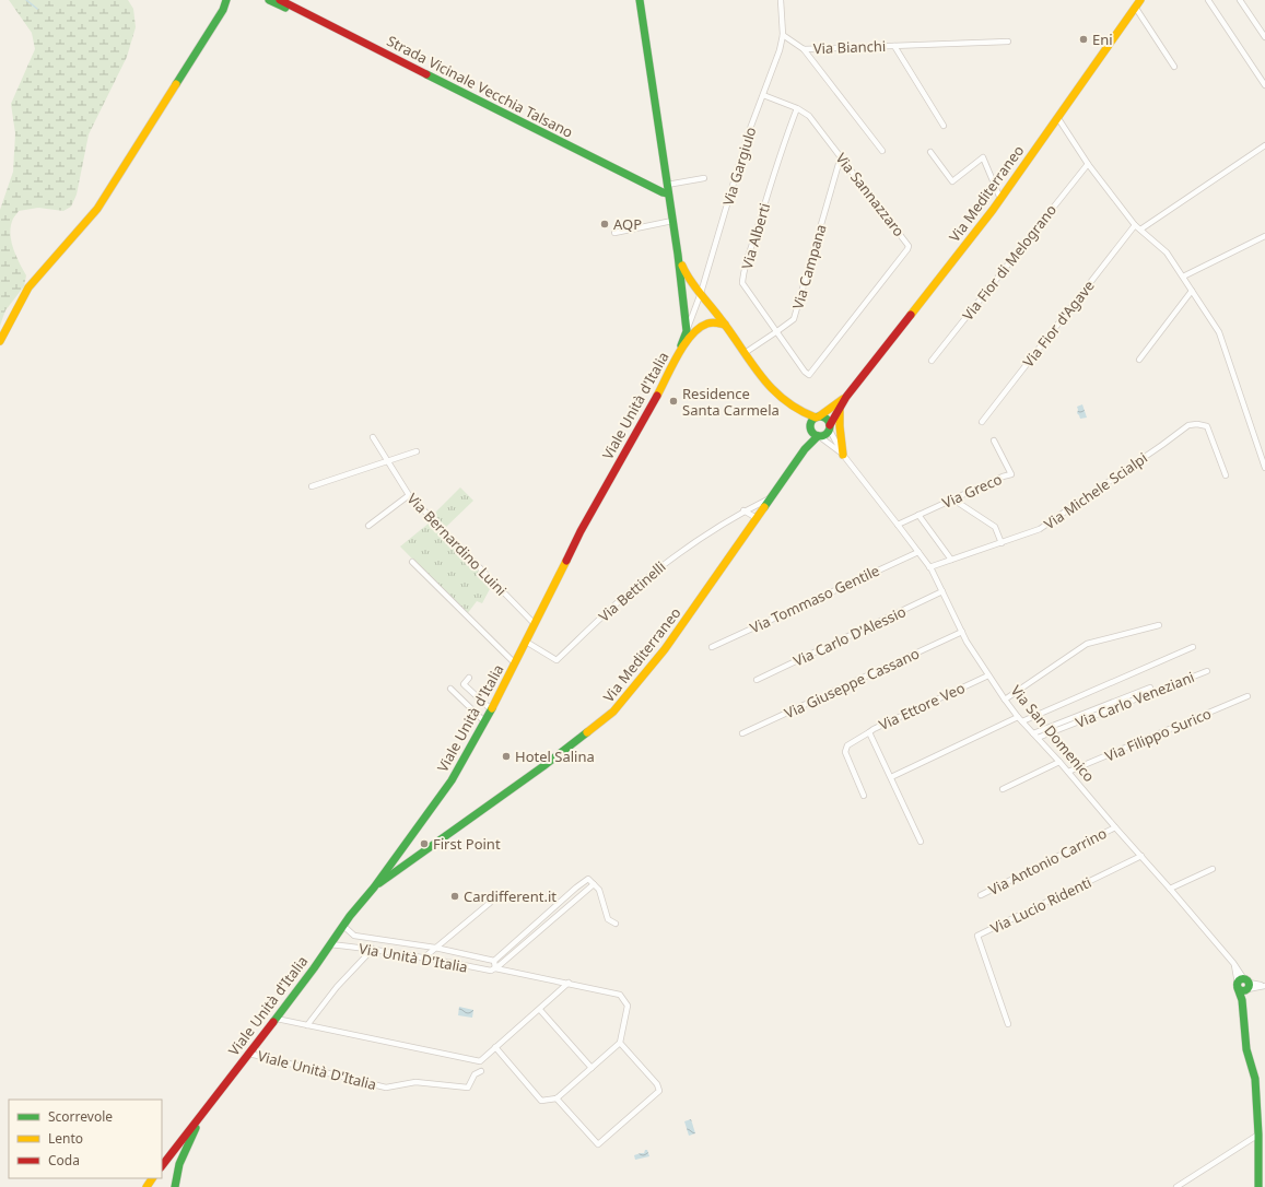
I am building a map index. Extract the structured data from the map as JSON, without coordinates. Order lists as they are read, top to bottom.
{
  "streets": {
    "main road": [
      "Strada Vicinale Vecchia Talsano",
      "Via Mediterraneo",
      "Viale Unità d'Italia",
      "Via San Domenico"
    ],
    "street": [
      "Via Bianchi",
      "Via Gargiulo",
      "Via Sannazzaro",
      "Via Alberti",
      "Via Fior di Melograno",
      "Via Campana",
      "Via Fior d'Agave",
      "Via Greco",
      "Via Michele Scialpi",
      "Via Bernardino Luini",
      "Via Bettinelli",
      "Via Tommaso Gentile",
      "Via Carlo D'Alessio",
      "Via Giuseppe Cassano",
      "Via Carlo Veneziani",
      "Via Ettore Veo",
      "Via Filippo Surico",
      "Via Antonio Carrino",
      "Via Lucio Ridenti",
      "Via Unità D'Italia",
      "Viale Unità D'Italia"
    ]
  },
  "crossings": [
    ["Via Bianchi", "Via Gargiulo"],
    ["Via Gargiulo", "Via Sannazzaro"],
    ["Via Mediterraneo", "Viale Unità d'Italia"],
    ["Via Mediterraneo", "Via Bettinelli"],
    ["Via Mediterraneo", "Via San Domenico"],
    ["Via Sannazzaro", "Via Alberti"],
    ["Via Sannazzaro", "Via Campana"],
    ["Via Alberti", "Via Campana"],
    ["Viale Unità d'Italia", "Via Bernardino Luini"],
    ["Viale Unità d'Italia", "Via Bettinelli"],
    ["Viale Unità d'Italia", "Via Unità D'Italia"],
    ["Viale Unità d'Italia", "Viale Unità D'Italia"],
    ["Via Greco", "Via San Domenico"],
    ["Via Michele Scialpi", "Via San Domenico"],
    ["Via Tommaso Gentile", "Via San Domenico"],
    ["Via Carlo D'Alessio", "Via San Domenico"],
    ["Via Giuseppe Cassano", "Via San Domenico"],
    ["Via Carlo Veneziani", "Via San Domenico"],
    ["Via Ettore Veo", "Via San Domenico"],
    ["Via San Domenico", "Via Filippo Surico"],
    ["Via San Domenico", "Via Antonio Carrino"],
    ["Via San Domenico", "Via Lucio Ridenti"]
  ],
  "places": [
    "Eni",
    "AQP",
    "Residence Santa Carmela",
    "Hotel Salina",
    "First Point",
    "Cardifferent.it"
  ],
  "legend": ["Scorrevole", "Lento", "Coda"]
}
